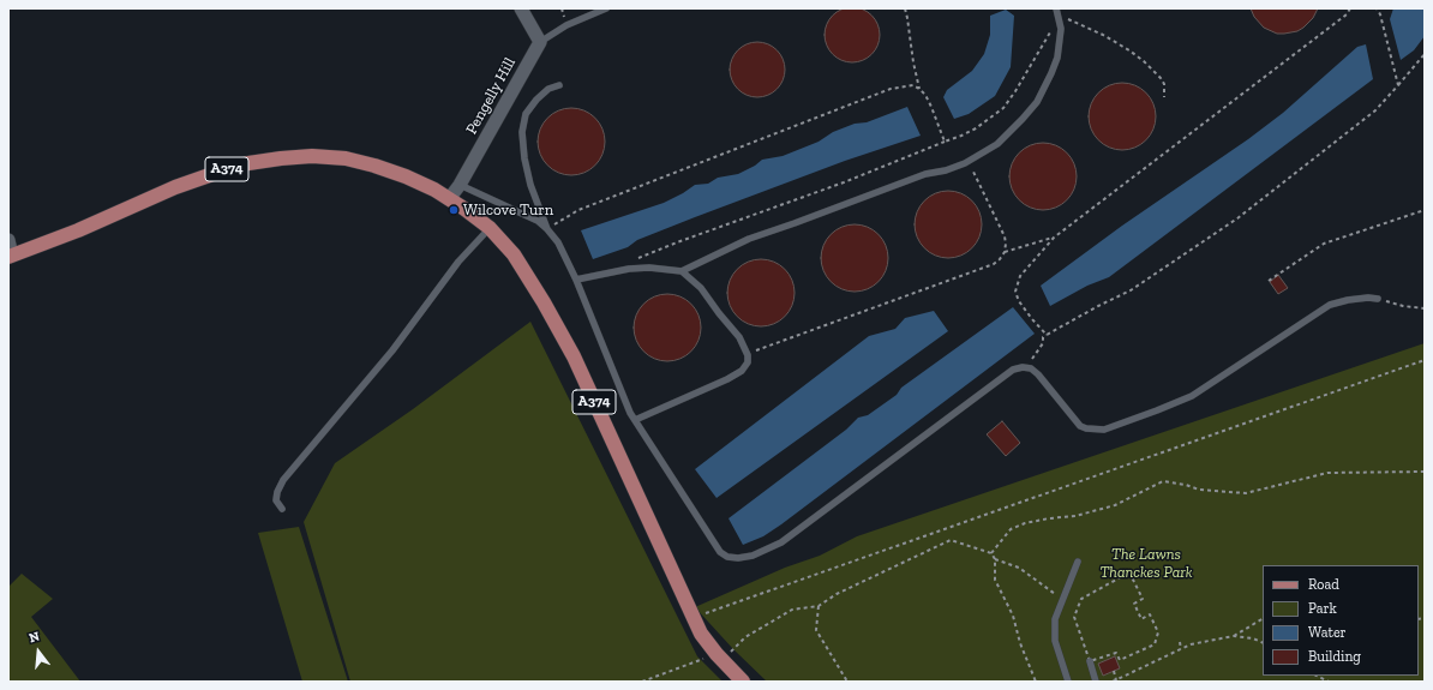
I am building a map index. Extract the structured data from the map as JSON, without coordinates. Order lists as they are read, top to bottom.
{
  "streets": {
    "main road": ["A374"],
    "street": ["Pengelly Hill"]
  },
  "crossings": [
    ["Pengelly Hill", "A374"]
  ],
  "parks": ["The Lawns Thanckes Park"],
  "places": ["Wilcove Turn"],
  "legend": [
    "Road",
    "Park",
    "Water",
    "Building"
  ],
  "north": "top"
}
